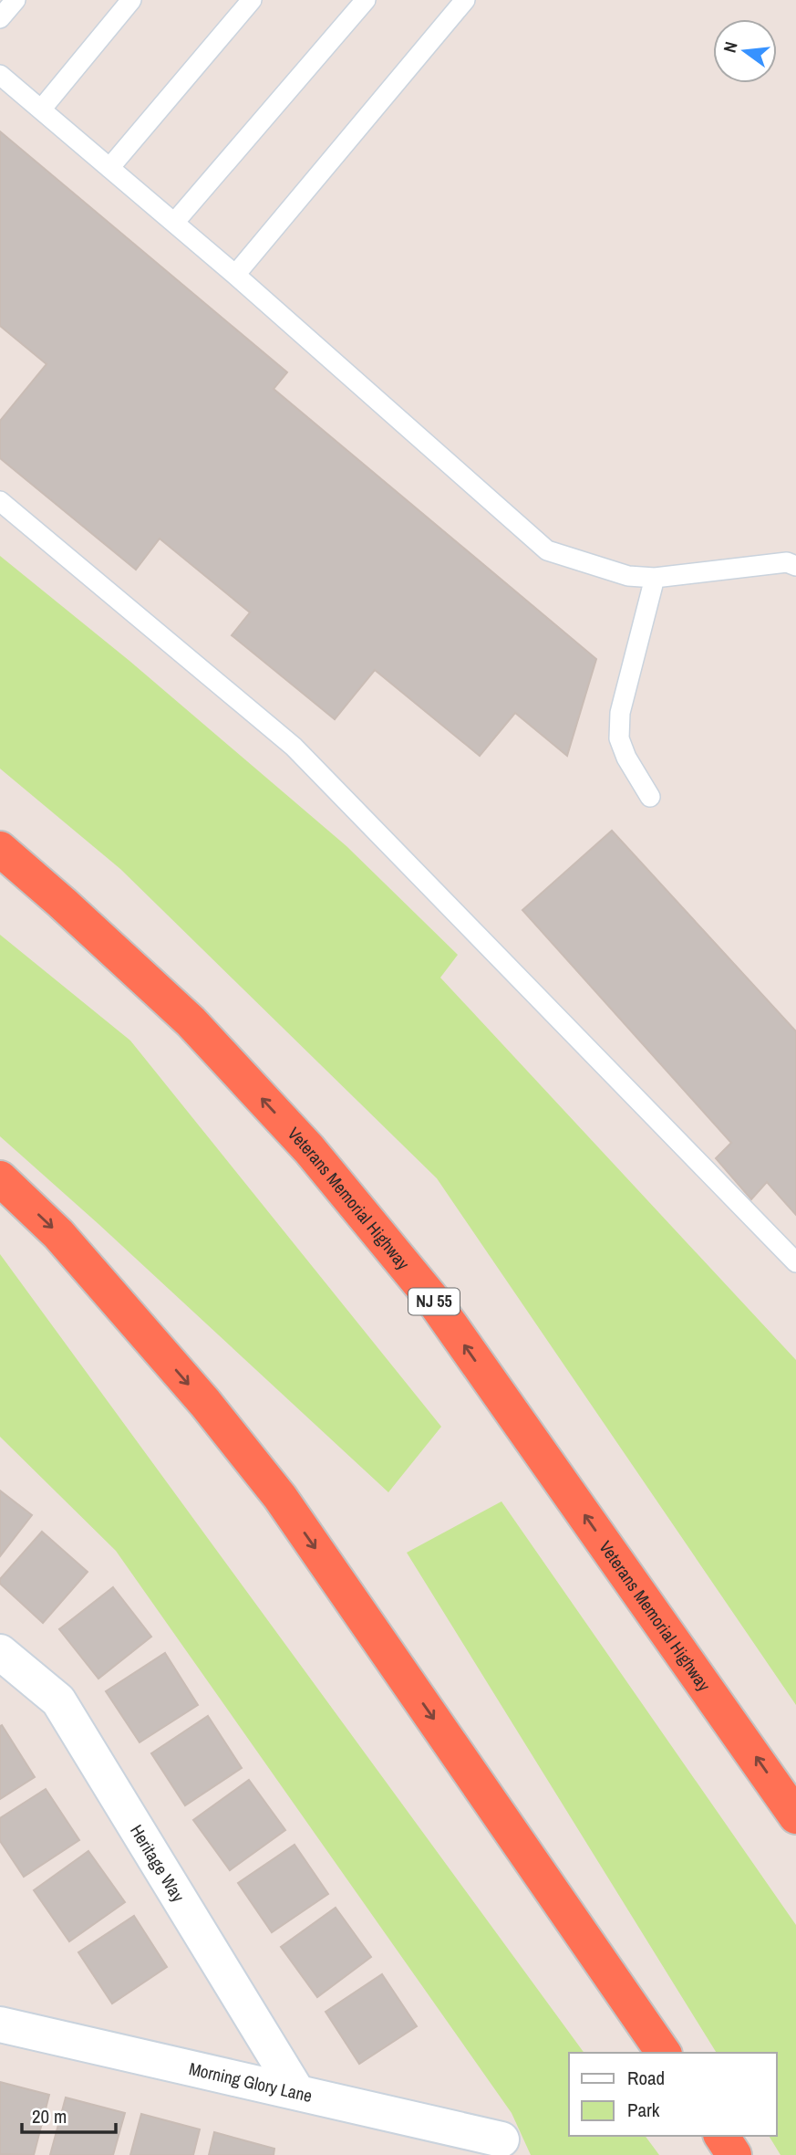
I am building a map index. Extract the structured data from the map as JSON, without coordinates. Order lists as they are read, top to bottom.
{
  "streets": {
    "highway": ["Veterans Memorial Highway", "NJ 55"],
    "street": ["Heritage Way", "Morning Glory Lane"]
  },
  "crossings": [
    ["Heritage Way", "Morning Glory Lane"]
  ],
  "legend": ["Road", "Park"],
  "scale_bar": "20 m",
  "north": "left"
}
